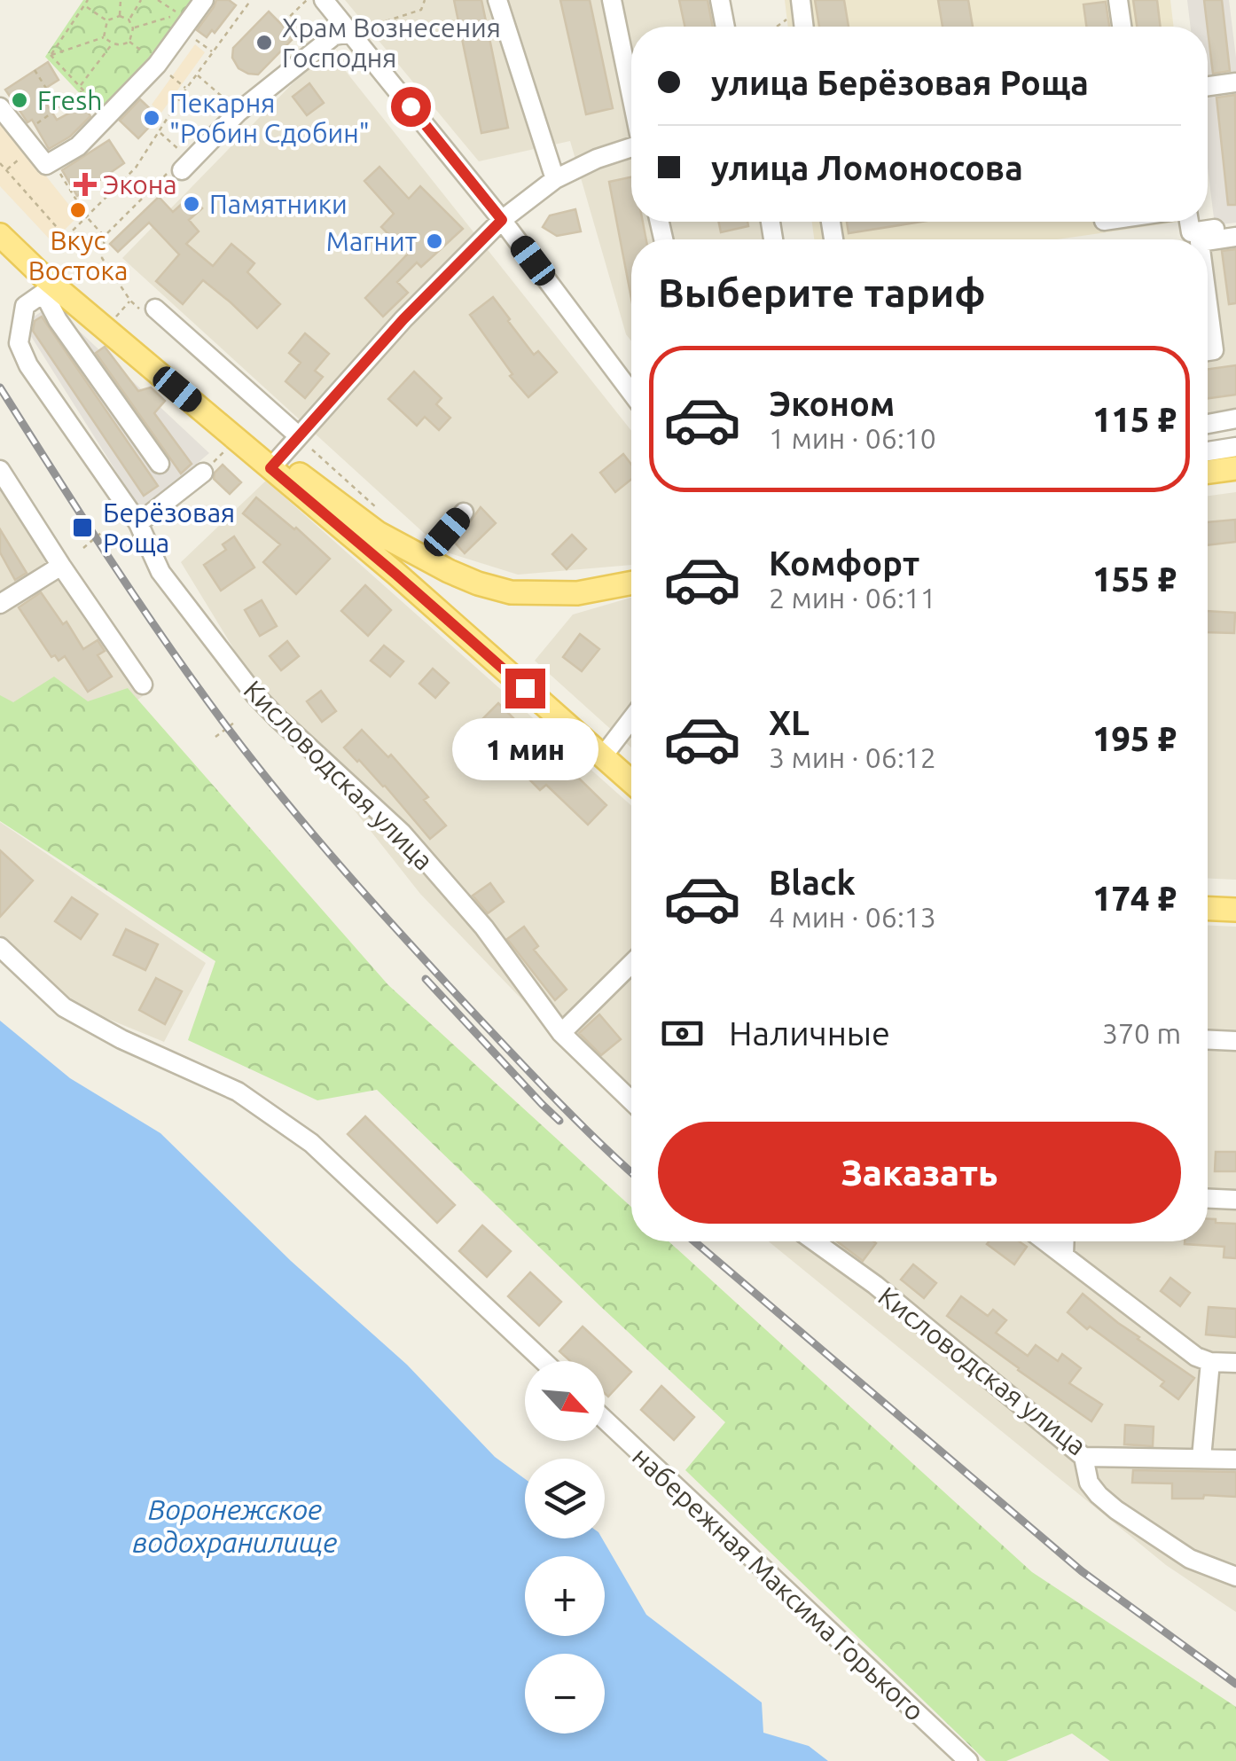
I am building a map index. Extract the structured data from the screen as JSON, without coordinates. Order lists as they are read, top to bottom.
{
  "streets": {
    "street": ["Кисловодская улица", "набережная Максима Горького"]
  },
  "water": ["Воронежское водохранилище"],
  "places": {
    "other": [
      "Храм Вознесения Господня",
      "Fresh",
      "Пекарня \"Робин Сдобин\"",
      "Памятники",
      "Вкус Востока",
      "Магнит"
    ],
    "health": ["Экона"],
    "transit": ["Берёзовая Роща"]
  },
  "north": "bottom right",
  "page": {
    "banner": ["улица Берёзовая Роща", "улица Ломоносова"],
    "heading": "Выберите тариф",
    "list": [
      {
        "name": "Эконом",
        "note": "1 мин · 06:10",
        "value": "115 ₽"
      },
      {
        "name": "Комфорт",
        "note": "2 мин · 06:11",
        "value": "155 ₽"
      },
      {
        "name": "XL",
        "note": "3 мин · 06:12",
        "value": "195 ₽"
      },
      {
        "name": "Black",
        "note": "4 мин · 06:13",
        "value": "174 ₽"
      }
    ],
    "bubble": "1 мин",
    "pay": ["Наличные", "370 m"],
    "buttons": "Заказать",
    "map_buttons": ["+", "−"]
  }
}
